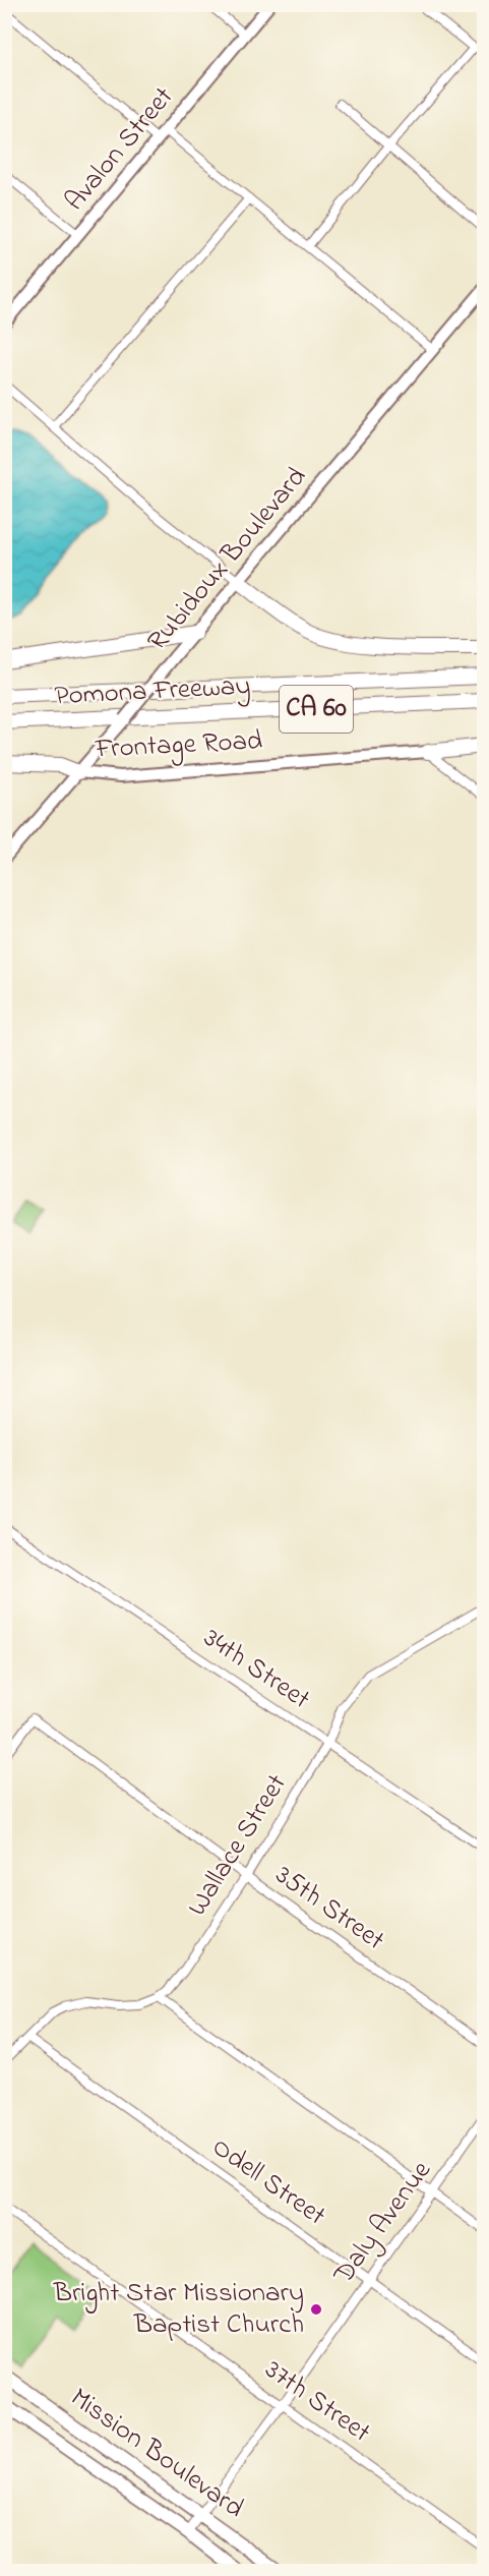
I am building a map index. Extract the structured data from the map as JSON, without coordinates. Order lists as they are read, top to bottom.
{
  "streets": {
    "highway": ["Pomona Freeway", "CA 60"],
    "main road": [
      "Avalon Street",
      "Rubidoux Boulevard",
      "Frontage Road",
      "Mission Boulevard"
    ],
    "street": [
      "34th Street",
      "Wallace Street",
      "35th Street",
      "Odell Street",
      "Daly Avenue",
      "37th Street"
    ]
  },
  "crossings": [
    ["Rubidoux Boulevard", "Frontage Road"],
    ["34th Street", "Wallace Street"],
    ["Wallace Street", "35th Street"],
    ["Wallace Street", "Odell Street"],
    ["Odell Street", "Daly Avenue"],
    ["Daly Avenue", "37th Street"],
    ["Daly Avenue", "Mission Boulevard"]
  ],
  "places": ["Bright Star Missionary Baptist Church"]
}
